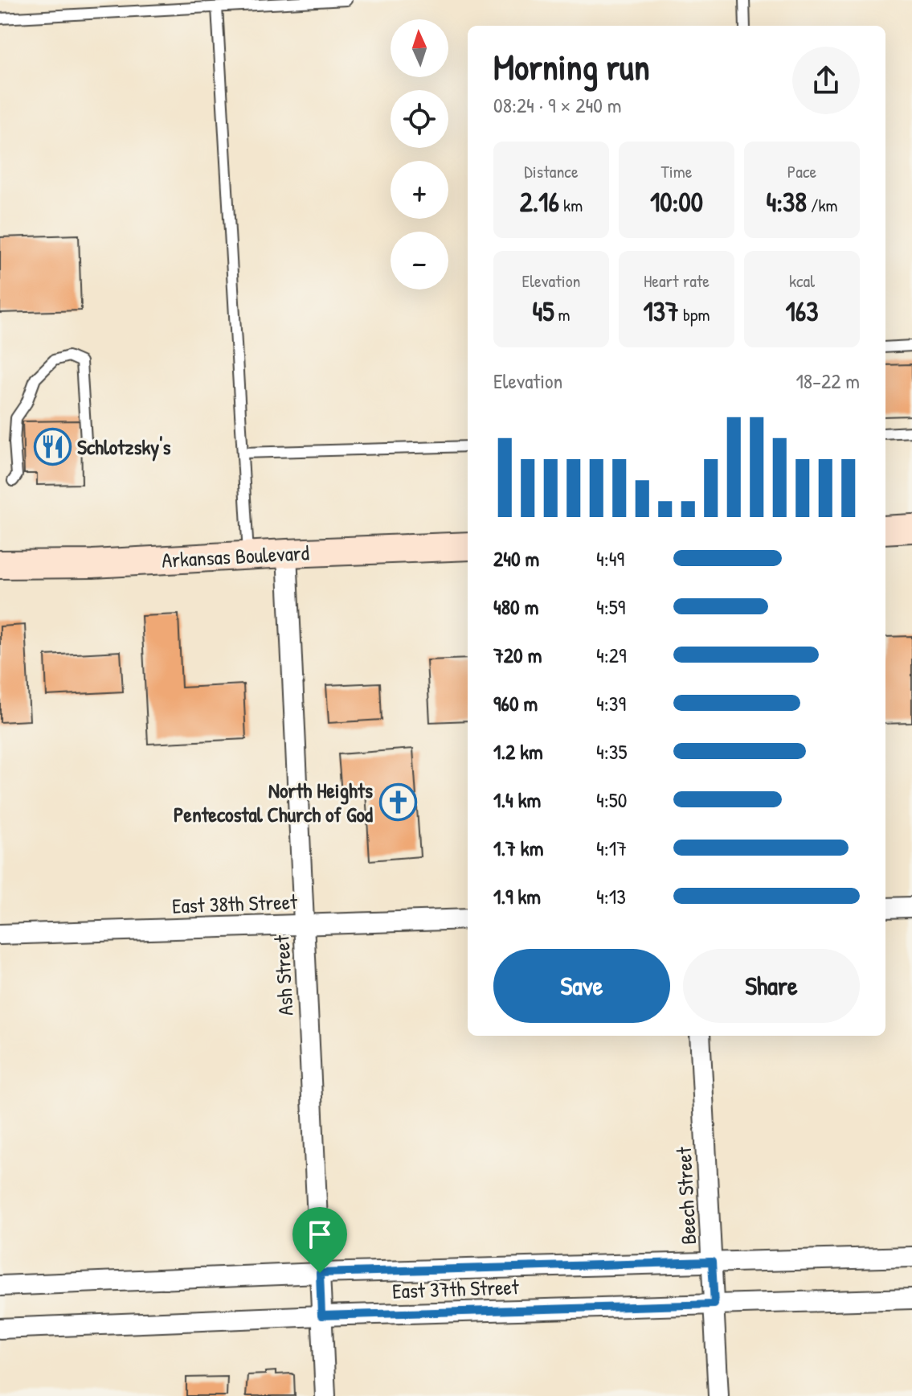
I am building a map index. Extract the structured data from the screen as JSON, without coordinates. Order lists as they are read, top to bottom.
{
  "streets": {
    "main road": ["Arkansas Boulevard"],
    "street": [
      "East 38th Street",
      "Ash Street",
      "Beech Street",
      "East 37th Street"
    ]
  },
  "crossings": [
    ["Arkansas Boulevard", "Ash Street"],
    ["East 38th Street", "Ash Street"],
    ["Ash Street", "East 37th Street"],
    ["Beech Street", "East 37th Street"]
  ],
  "places": {
    "restaurant": ["Schlotzsky's"],
    "church": ["North Heights Pentecostal Church of God"]
  },
  "north": "top",
  "page": {
    "map_buttons": ["+", "−"],
    "heading": ["Morning run", "08:24 · 9 × 240 m"],
    "stats": [
      ["Distance", "2.16 km"],
      ["Time", "10:00"],
      ["Pace", "4:38 /km"],
      ["Elevation", "45 m"],
      ["Heart rate", "137 bpm"],
      ["kcal", "163"]
    ],
    "chart": ["Elevation", "18–22 m"],
    "list": [
      {
        "name": "240 m",
        "note": "4:49"
      },
      {
        "name": "480 m",
        "note": "4:59"
      },
      {
        "name": "720 m",
        "note": "4:29"
      },
      {
        "name": "960 m",
        "note": "4:39"
      },
      {
        "name": "1.2 km",
        "note": "4:35"
      },
      {
        "name": "1.4 km",
        "note": "4:50"
      },
      {
        "name": "1.7 km",
        "note": "4:17"
      },
      {
        "name": "1.9 km",
        "note": "4:13"
      }
    ],
    "buttons": ["Save", "Share"]
  }
}
